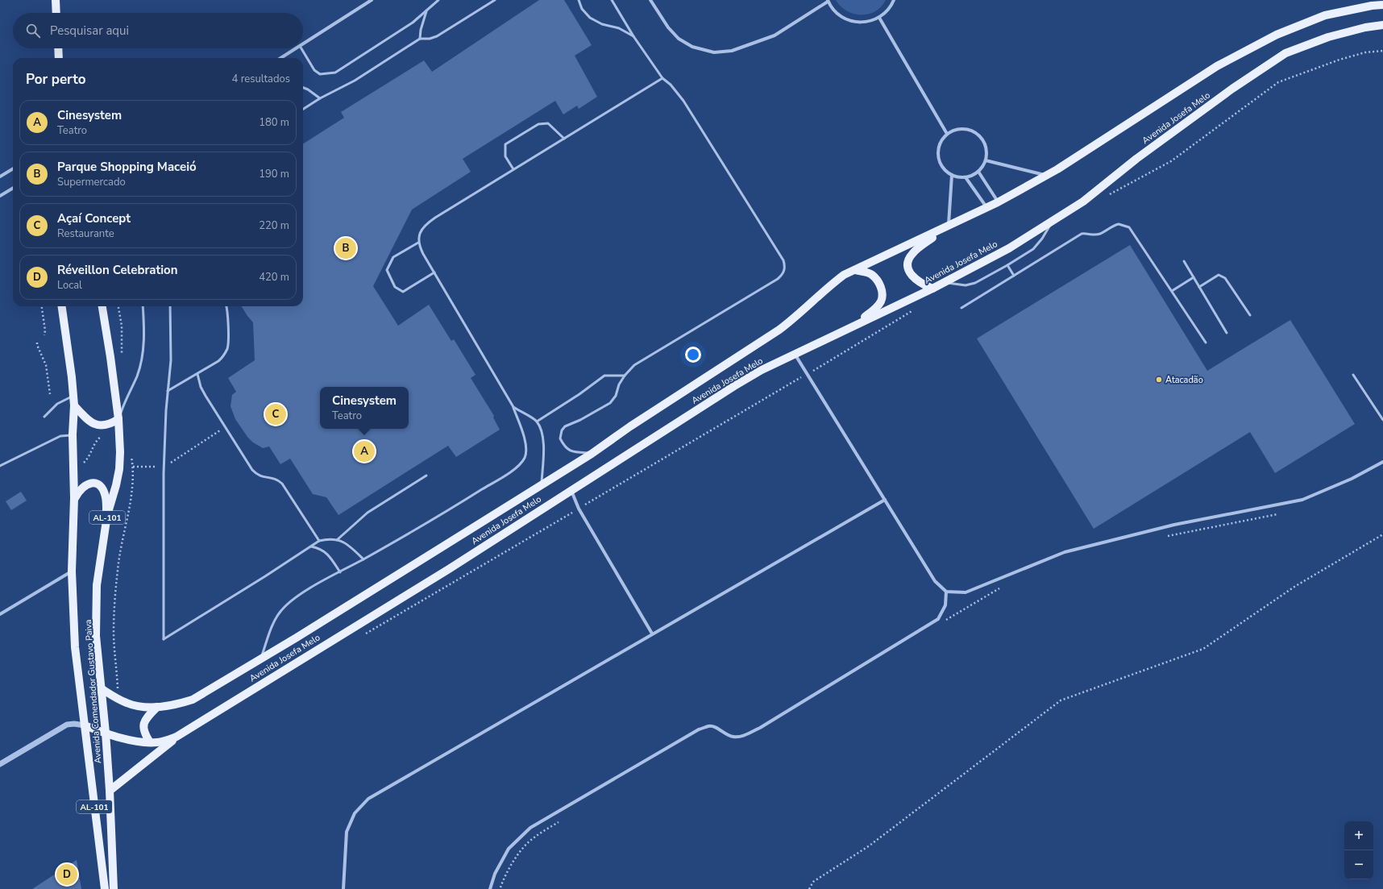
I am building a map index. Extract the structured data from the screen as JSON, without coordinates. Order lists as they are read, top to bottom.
{
  "streets": {
    "main road": ["Avenida Josefa Melo", "AL-101", "Avenida Comendador Gustavo Paiva"]
  },
  "crossings": [
    ["Avenida Josefa Melo", "Avenida Comendador Gustavo Paiva"]
  ],
  "places": ["Atacadão"],
  "page": {
    "search": "Pesquisar aqui",
    "heading": ["Por perto", "4 resultados"],
    "list": [
      {
        "mark": "A",
        "name": "Cinesystem",
        "note": "Teatro",
        "value": "180 m"
      },
      {
        "mark": "B",
        "name": "Parque Shopping Maceió",
        "note": "Supermercado",
        "value": "190 m"
      },
      {
        "mark": "C",
        "name": "Açaí Concept",
        "note": "Restaurante",
        "value": "220 m"
      },
      {
        "mark": "D",
        "name": "Réveillon Celebration",
        "note": "Local",
        "value": "420 m"
      }
    ],
    "pins": [
      "B",
      "C",
      "A",
      "D"
    ],
    "popup": ["Cinesystem", "Teatro"],
    "map_buttons": ["+", "−"]
  }
}
